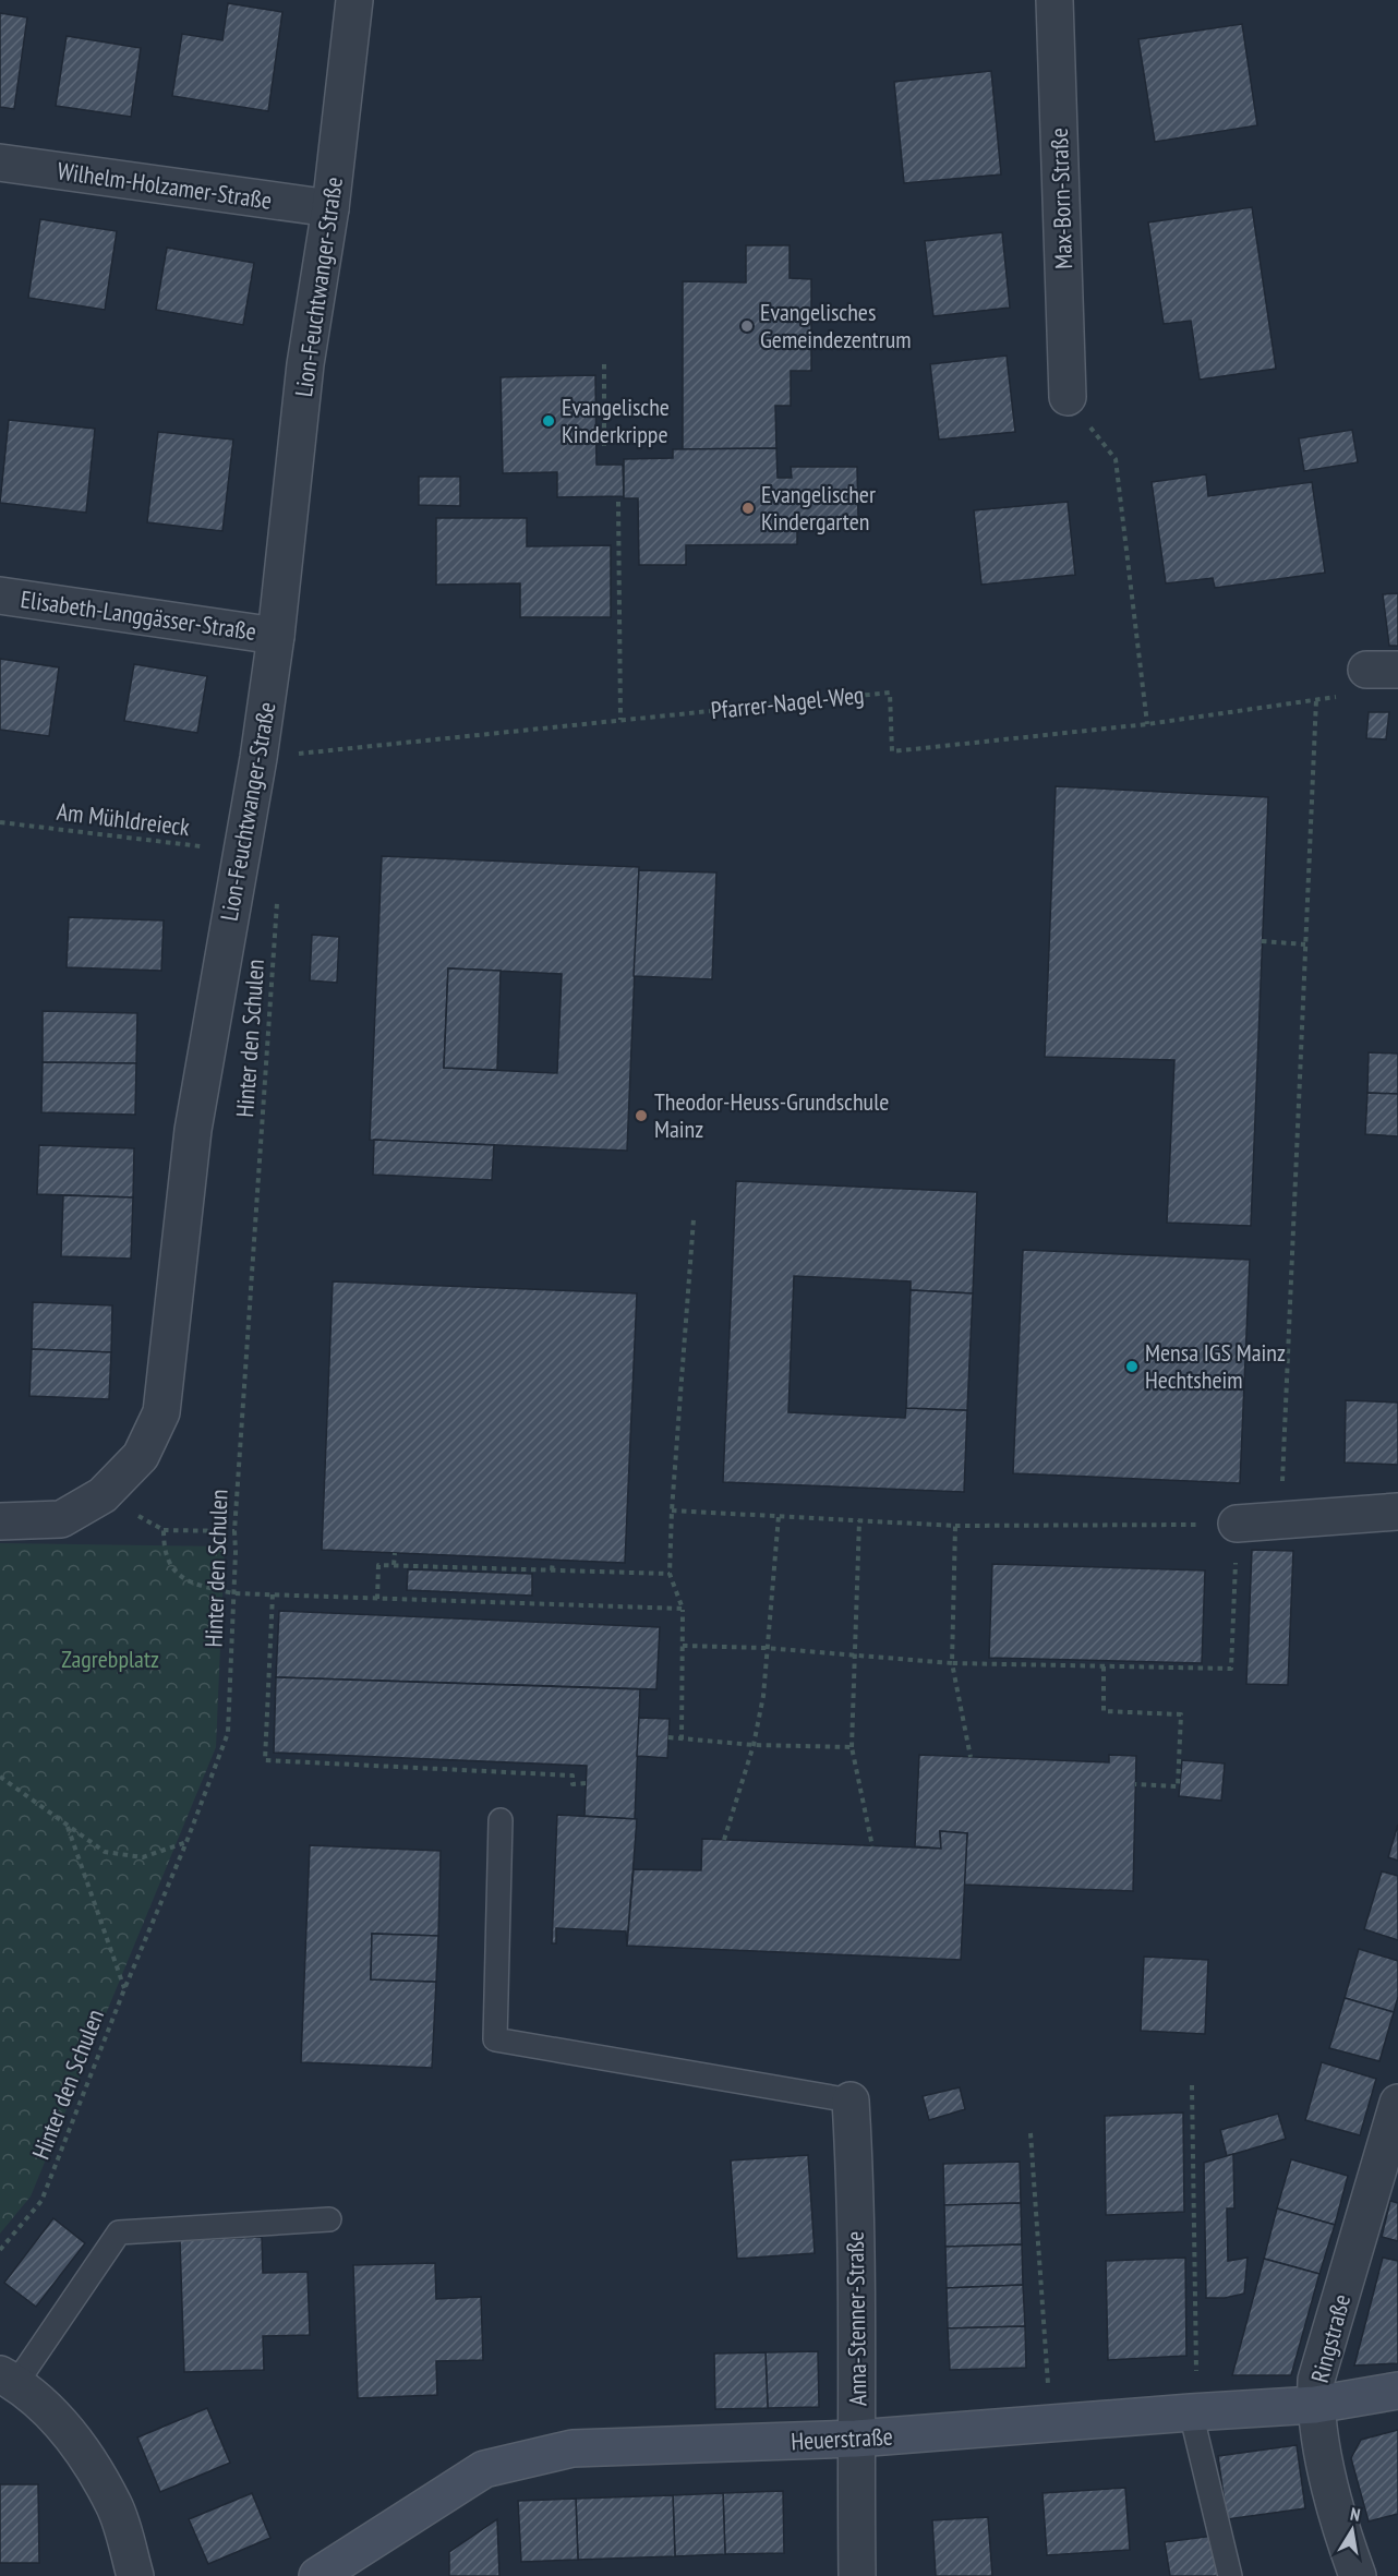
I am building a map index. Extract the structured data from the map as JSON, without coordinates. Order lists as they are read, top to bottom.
{
  "streets": {
    "street": [
      "Wilhelm-Holzamer-Straße",
      "Max-Born-Straße",
      "Lion-Feuchtwanger-Straße",
      "Elisabeth-Langgässer-Straße",
      "Anna-Stenner-Straße",
      "Ringstraße",
      "Heuerstraße"
    ],
    "path": ["Pfarrer-Nagel-Weg", "Am Mühldreieck", "Hinter den Schulen"]
  },
  "crossings": [
    ["Wilhelm-Holzamer-Straße", "Lion-Feuchtwanger-Straße"],
    ["Lion-Feuchtwanger-Straße", "Elisabeth-Langgässer-Straße"],
    ["Lion-Feuchtwanger-Straße", "Pfarrer-Nagel-Weg"],
    ["Lion-Feuchtwanger-Straße", "Am Mühldreieck"],
    ["Lion-Feuchtwanger-Straße", "Hinter den Schulen"],
    ["Am Mühldreieck", "Hinter den Schulen"],
    ["Anna-Stenner-Straße", "Heuerstraße"],
    ["Ringstraße", "Heuerstraße"]
  ],
  "parks": ["Zagrebplatz"],
  "places": [
    "Evangelisches Gemeindezentrum",
    "Evangelische Kinderkrippe",
    "Evangelischer Kindergarten",
    "Theodor-Heuss-Grundschule Mainz",
    "Mensa IGS Mainz Hechtsheim"
  ],
  "north": "top"
}
